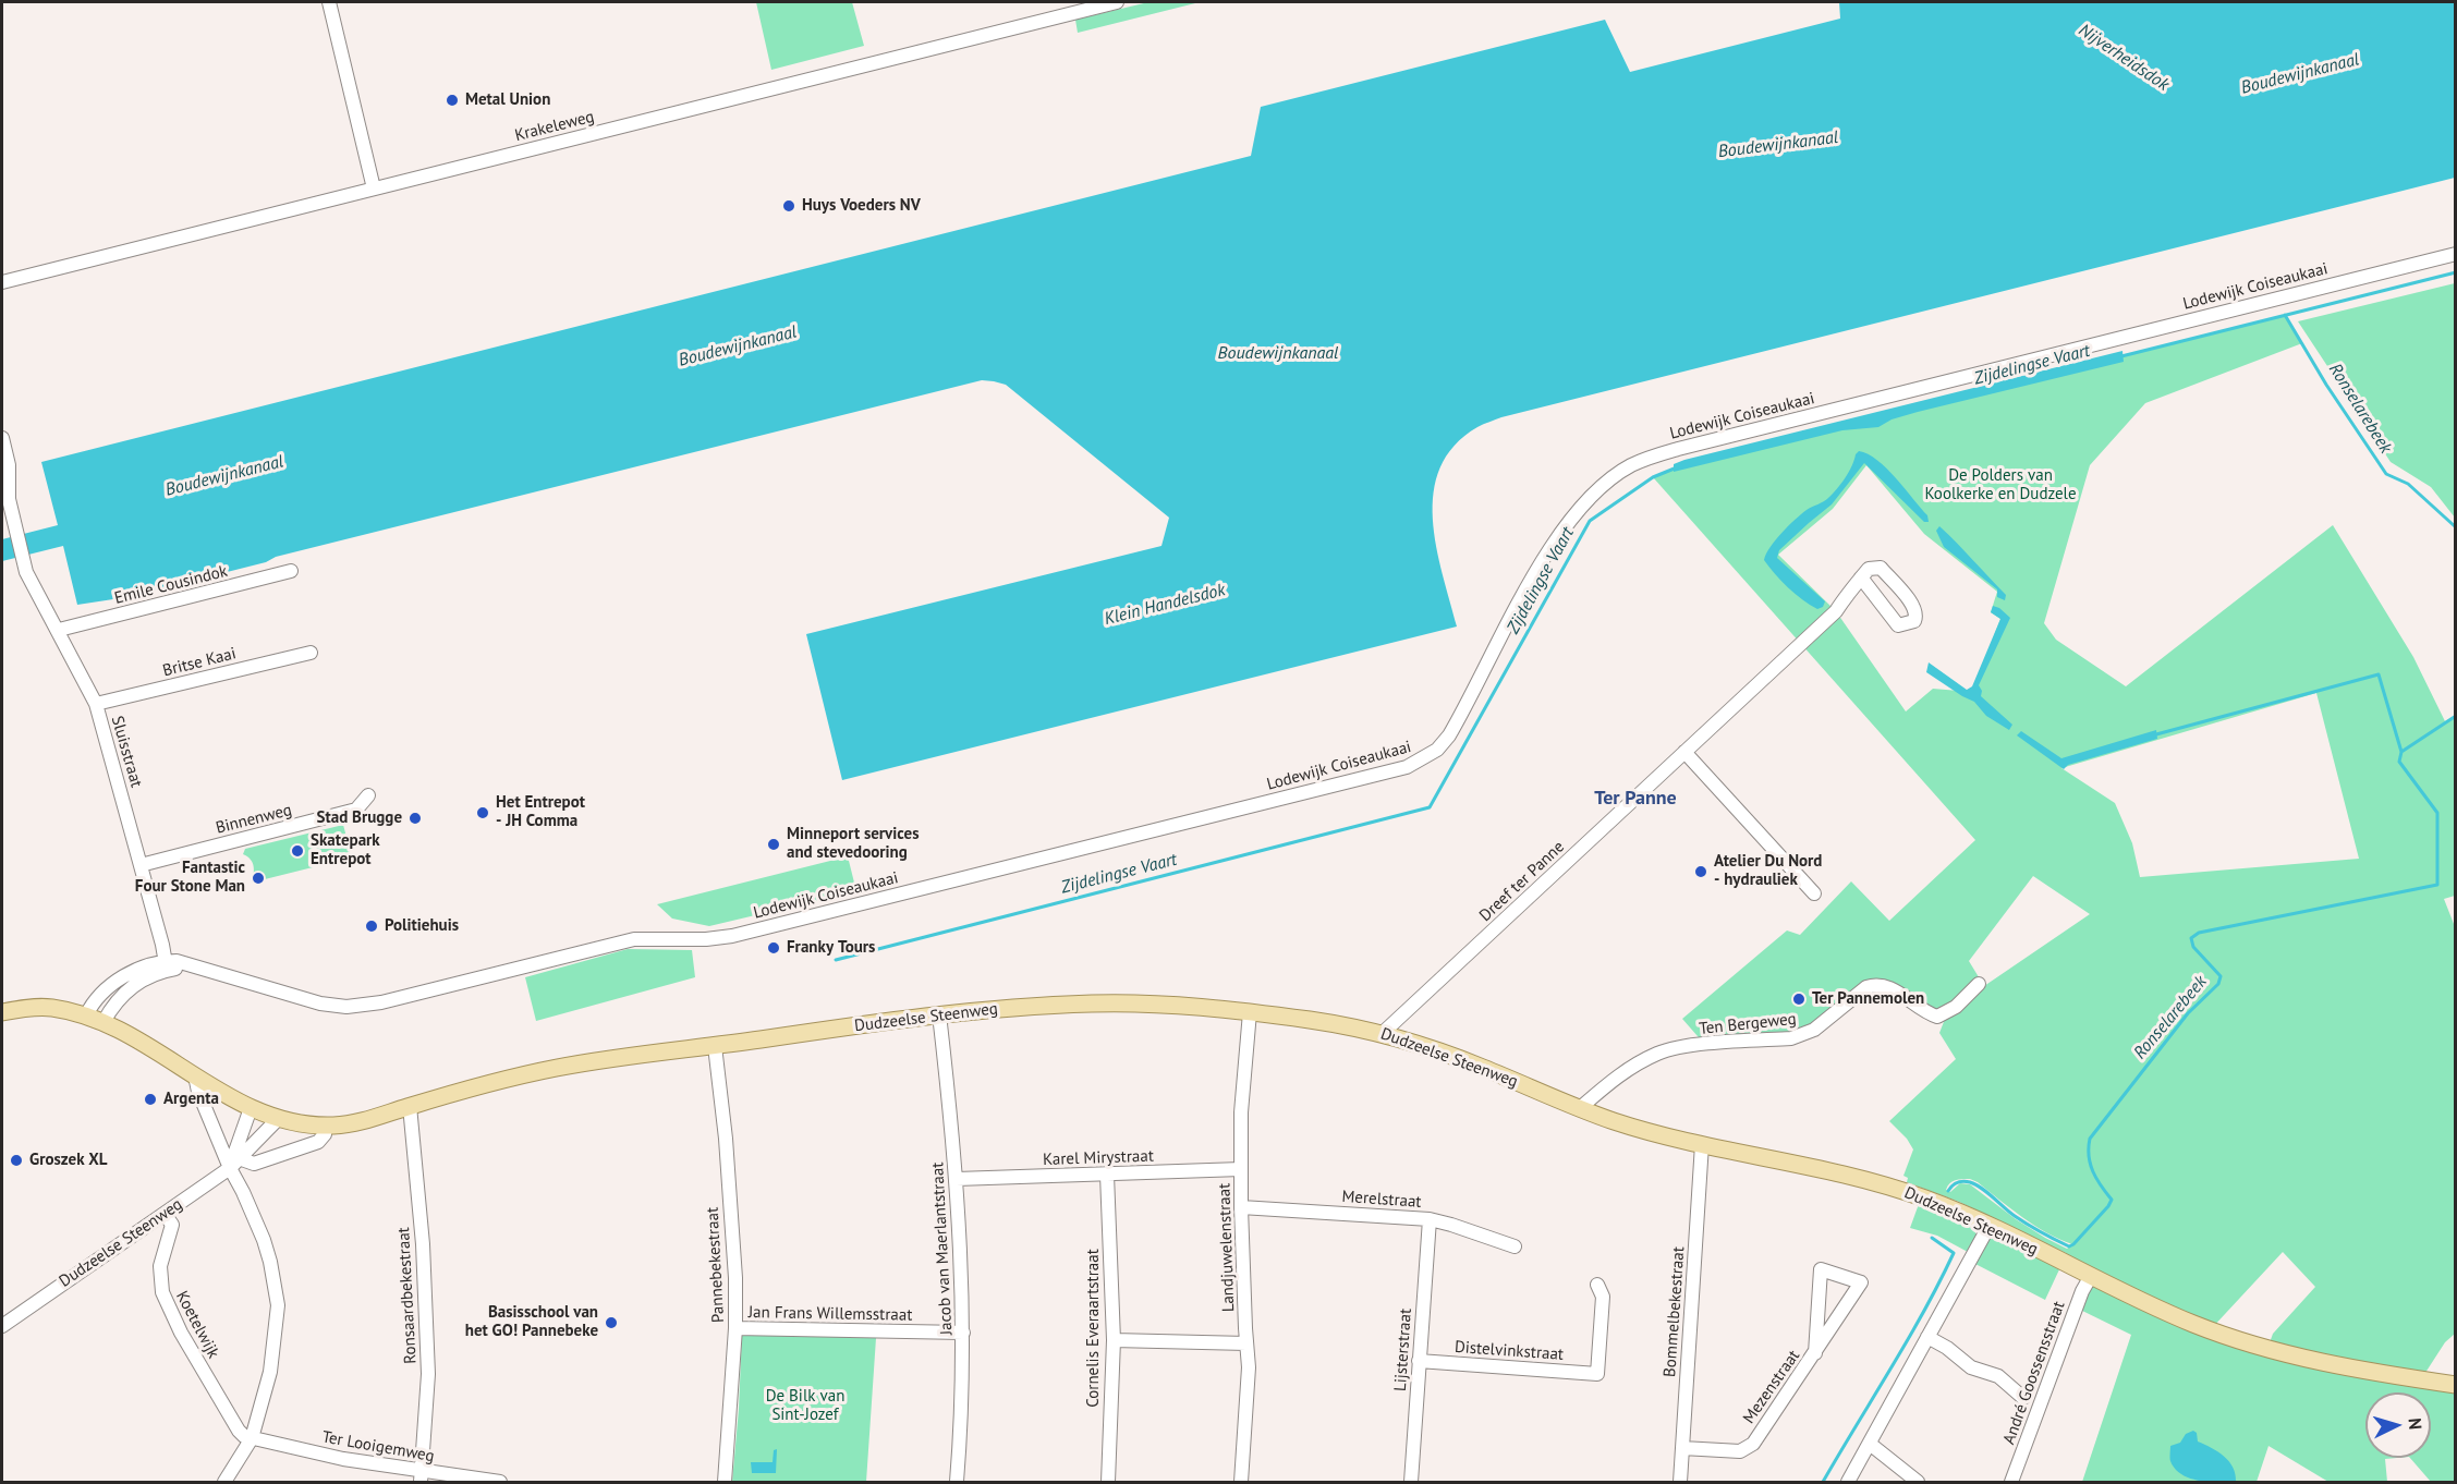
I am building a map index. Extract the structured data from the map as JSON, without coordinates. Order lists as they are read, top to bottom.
{
  "streets": {
    "main road": ["Dudzeelse Steenweg"],
    "street": [
      "Krakeleweg",
      "Lodewijk Coiseaukaai",
      "Emile Cousindok",
      "Britse Kaai",
      "Sluisstraat",
      "Binnenweg",
      "Dreef ter Panne",
      "Ten Bergeweg",
      "Karel Mirystraat",
      "Merelstraat",
      "Landjuwelenstraat",
      "Jacob van Maerlantstraat",
      "Pannebekestraat",
      "Ronsaardbekestraat",
      "Bommelbekestraat",
      "Jan Frans Willemsstraat",
      "Koetelwijk",
      "Cornelis Everaartstraat",
      "Lijsterstraat",
      "Distelvinkstraat",
      "André Goossensstraat",
      "Mezenstraat",
      "Ter Looigemweg"
    ]
  },
  "crossings": [
    ["Lodewijk Coiseaukaai", "Sluisstraat"],
    ["Emile Cousindok", "Sluisstraat"],
    ["Britse Kaai", "Sluisstraat"],
    ["Sluisstraat", "Binnenweg"],
    ["Dreef ter Panne", "Dudzeelse Steenweg"],
    ["Dudzeelse Steenweg", "Ten Bergeweg"],
    ["Dudzeelse Steenweg", "Landjuwelenstraat"],
    ["Dudzeelse Steenweg", "Jacob van Maerlantstraat"],
    ["Dudzeelse Steenweg", "Pannebekestraat"],
    ["Dudzeelse Steenweg", "Ronsaardbekestraat"],
    ["Dudzeelse Steenweg", "Bommelbekestraat"],
    ["Dudzeelse Steenweg", "Koetelwijk"],
    ["Dudzeelse Steenweg", "André Goossensstraat"],
    ["Karel Mirystraat", "Landjuwelenstraat"],
    ["Karel Mirystraat", "Jacob van Maerlantstraat"],
    ["Karel Mirystraat", "Cornelis Everaartstraat"],
    ["Merelstraat", "Landjuwelenstraat"],
    ["Merelstraat", "Lijsterstraat"],
    ["Jacob van Maerlantstraat", "Jan Frans Willemsstraat"],
    ["Pannebekestraat", "Jan Frans Willemsstraat"],
    ["Ronsaardbekestraat", "Ter Looigemweg"],
    ["Bommelbekestraat", "Mezenstraat"],
    ["Koetelwijk", "Ter Looigemweg"],
    ["Lijsterstraat", "Distelvinkstraat"]
  ],
  "districts": ["Ter Panne"],
  "water": [
    "Nijverheidsdok",
    "Boudewijnkanaal",
    "Zijdelingse Vaart",
    "Ronselarebeek",
    "Klein Handelsdok"
  ],
  "parks": ["De Polders van Koolkerke en Dudzele", "De Bilk van Sint-Jozef"],
  "places": [
    "Metal Union",
    "Huys Voeders NV",
    "Het Entrepot - JH Comma",
    "Stad Brugge",
    "Minneport services and stevedooring",
    "Skatepark Entrepot",
    "Atelier Du Nord - hydrauliek",
    "Fantastic Four Stone Man",
    "Politiehuis",
    "Franky Tours",
    "Ter Pannemolen",
    "Argenta",
    "Groszek XL",
    "Basisschool van het GO! Pannebeke"
  ],
  "north": "right"
}
